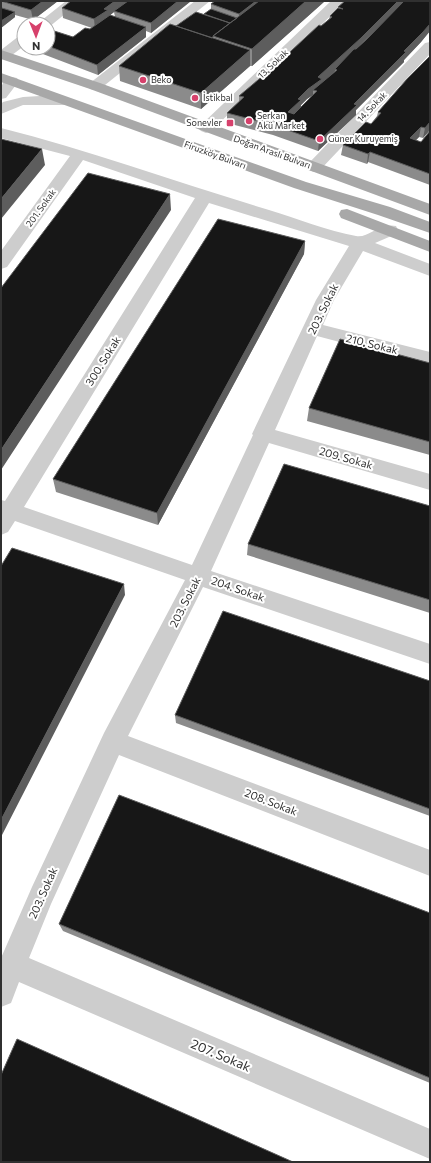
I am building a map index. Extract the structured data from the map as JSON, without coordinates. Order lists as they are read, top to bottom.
{
  "streets": {
    "main road": ["Doğan Araslı Bulvarı", "Firuzköy Bulvarı"],
    "street": [
      "13. Sokak",
      "14. Sokak",
      "201. Sokak",
      "203. Sokak",
      "210. Sokak",
      "300. Sokak",
      "209. Sokak",
      "204. Sokak",
      "208. Sokak",
      "207. Sokak"
    ]
  },
  "crossings": [
    ["13. Sokak", "Doğan Araslı Bulvarı"],
    ["14. Sokak", "Doğan Araslı Bulvarı"],
    ["203. Sokak", "210. Sokak"],
    ["203. Sokak", "209. Sokak"],
    ["203. Sokak", "204. Sokak"],
    ["203. Sokak", "208. Sokak"],
    ["203. Sokak", "207. Sokak"],
    ["300. Sokak", "204. Sokak"]
  ],
  "places": {
    "other": [
      "Beko",
      "İstikbal",
      "Serkan Akü Market",
      "Güner Kuruyemiş"
    ],
    "transit": ["Sonevler"]
  },
  "north": "bottom"
}
